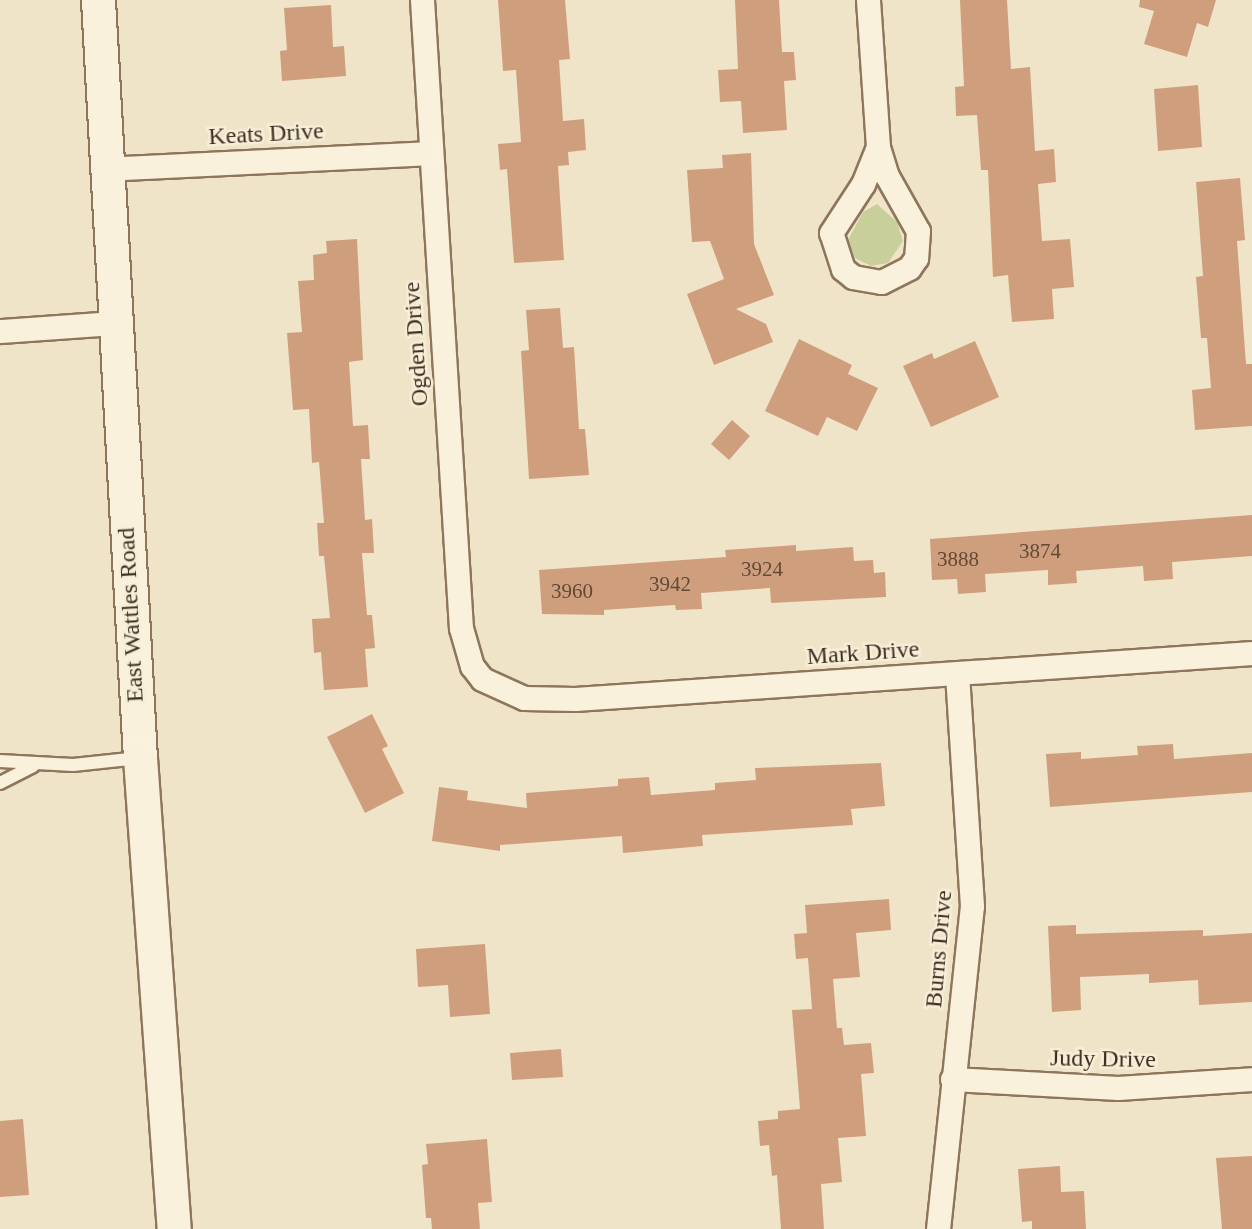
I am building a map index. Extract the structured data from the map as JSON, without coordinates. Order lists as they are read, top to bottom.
{
  "streets": {
    "main road": ["East Wattles Road"],
    "street": [
      "Keats Drive",
      "Ogden Drive",
      "Mark Drive",
      "Burns Drive",
      "Judy Drive"
    ]
  },
  "crossings": [
    ["Keats Drive", "Ogden Drive"],
    ["Keats Drive", "East Wattles Road"],
    ["Ogden Drive", "Mark Drive"],
    ["Mark Drive", "Burns Drive"],
    ["Burns Drive", "Judy Drive"]
  ],
  "house_numbers": [
    "3874",
    "3888",
    "3924",
    "3942",
    "3960"
  ]
}
